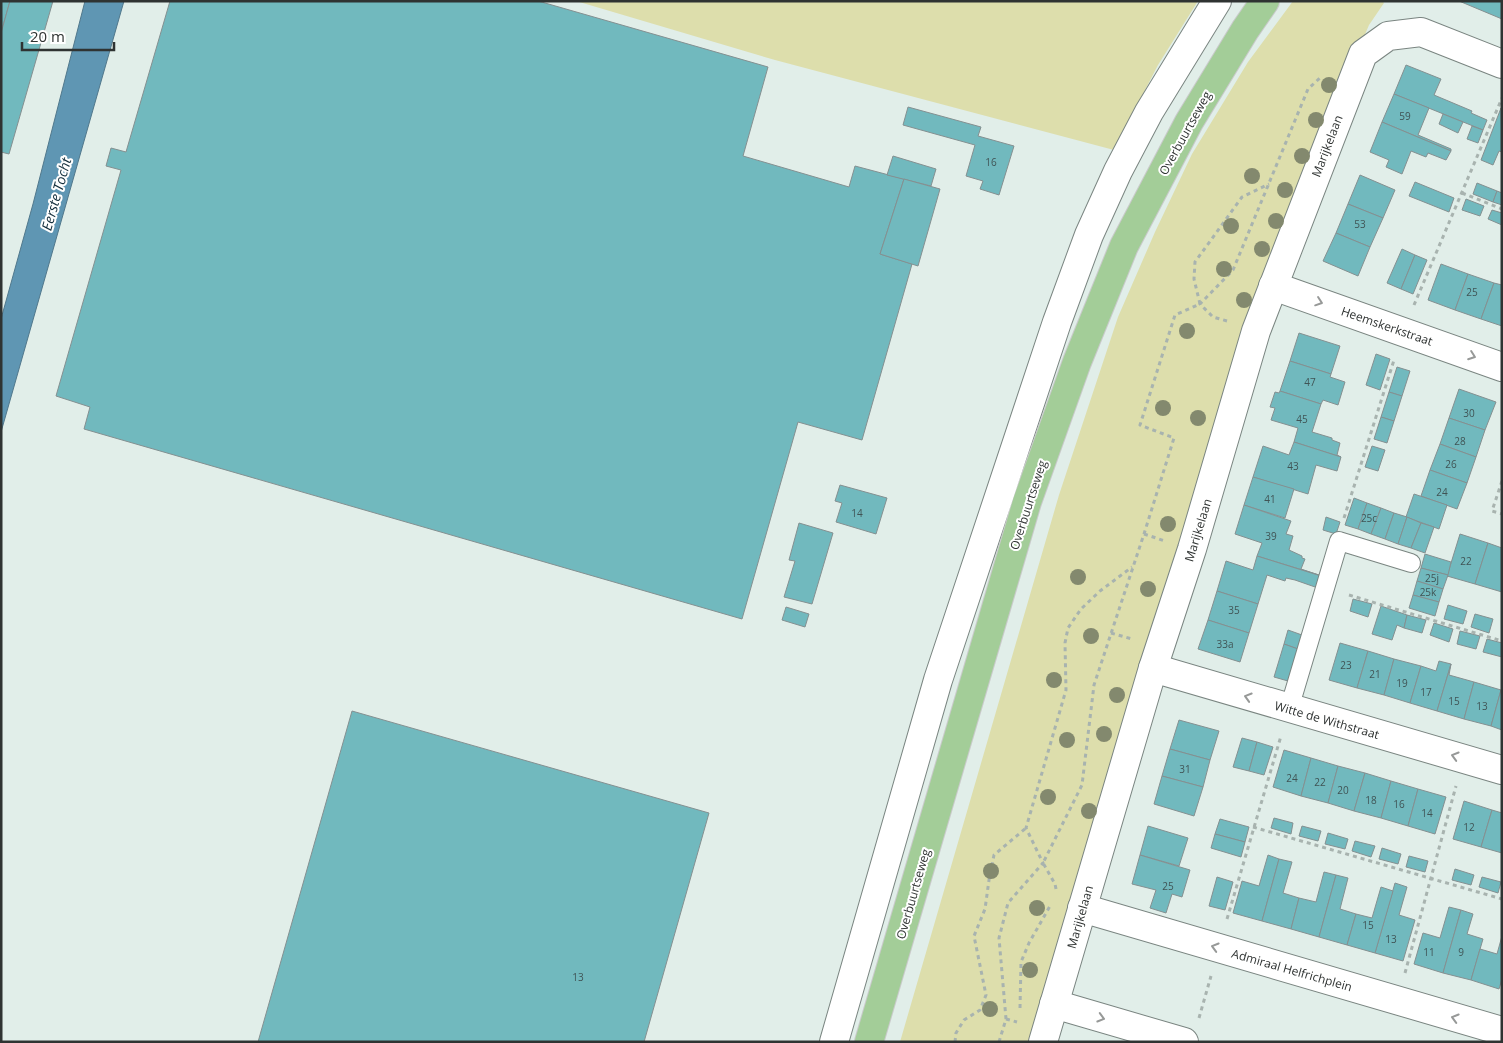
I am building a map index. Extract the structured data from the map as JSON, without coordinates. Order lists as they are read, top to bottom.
{
  "streets": {
    "main road": ["Overbuurtseweg"],
    "street": [
      "Marijkelaan",
      "Heemskerkstraat",
      "Witte de Withstraat",
      "Admiraal Helfrichplein"
    ]
  },
  "crossings": [
    ["Marijkelaan", "Heemskerkstraat"],
    ["Marijkelaan", "Witte de Withstraat"],
    ["Marijkelaan", "Admiraal Helfrichplein"]
  ],
  "one_way": ["Heemskerkstraat", "Witte de Withstraat"],
  "water": ["Eerste Tocht"],
  "house_numbers": [
    "59",
    "16",
    "53",
    "25",
    "47",
    "30",
    "45",
    "28",
    "26",
    "43",
    "24",
    "41",
    "14",
    "25c",
    "39",
    "22",
    "25j",
    "25k",
    "35",
    "33a",
    "23",
    "21",
    "19",
    "17",
    "15",
    "13",
    "31",
    "24",
    "22",
    "20",
    "18",
    "16",
    "14",
    "12",
    "25",
    "15",
    "13",
    "11",
    "9",
    "13"
  ],
  "scale_bar": "20 m"
}
